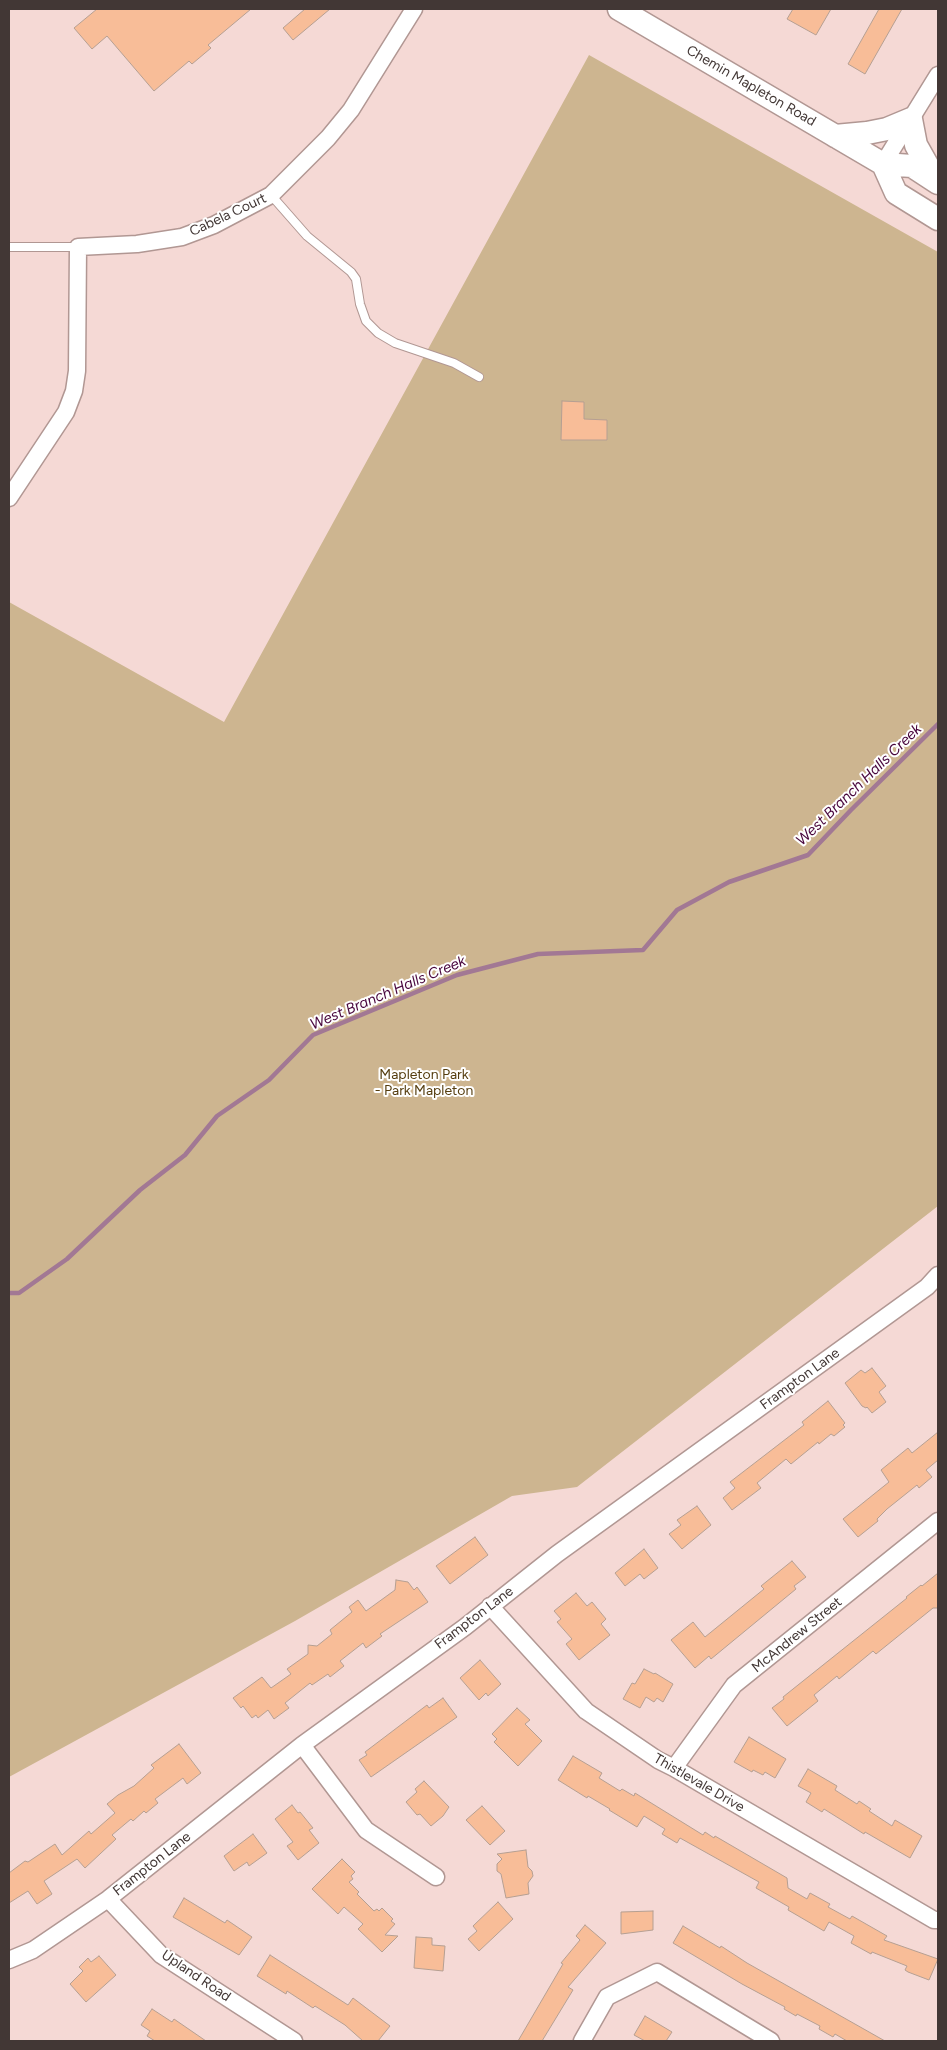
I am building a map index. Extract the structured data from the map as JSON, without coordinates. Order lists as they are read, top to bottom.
{
  "streets": {
    "main road": ["Chemin Mapleton Road"],
    "street": [
      "Cabela Court",
      "Frampton Lane",
      "McAndrew Street",
      "Thistlevale Drive",
      "Upland Road"
    ]
  },
  "crossings": [
    ["Frampton Lane", "Thistlevale Drive"],
    ["Frampton Lane", "Upland Road"],
    ["McAndrew Street", "Thistlevale Drive"]
  ],
  "water": ["West Branch Halls Creek"],
  "parks": ["Mapleton Park - Park Mapleton"]
}
